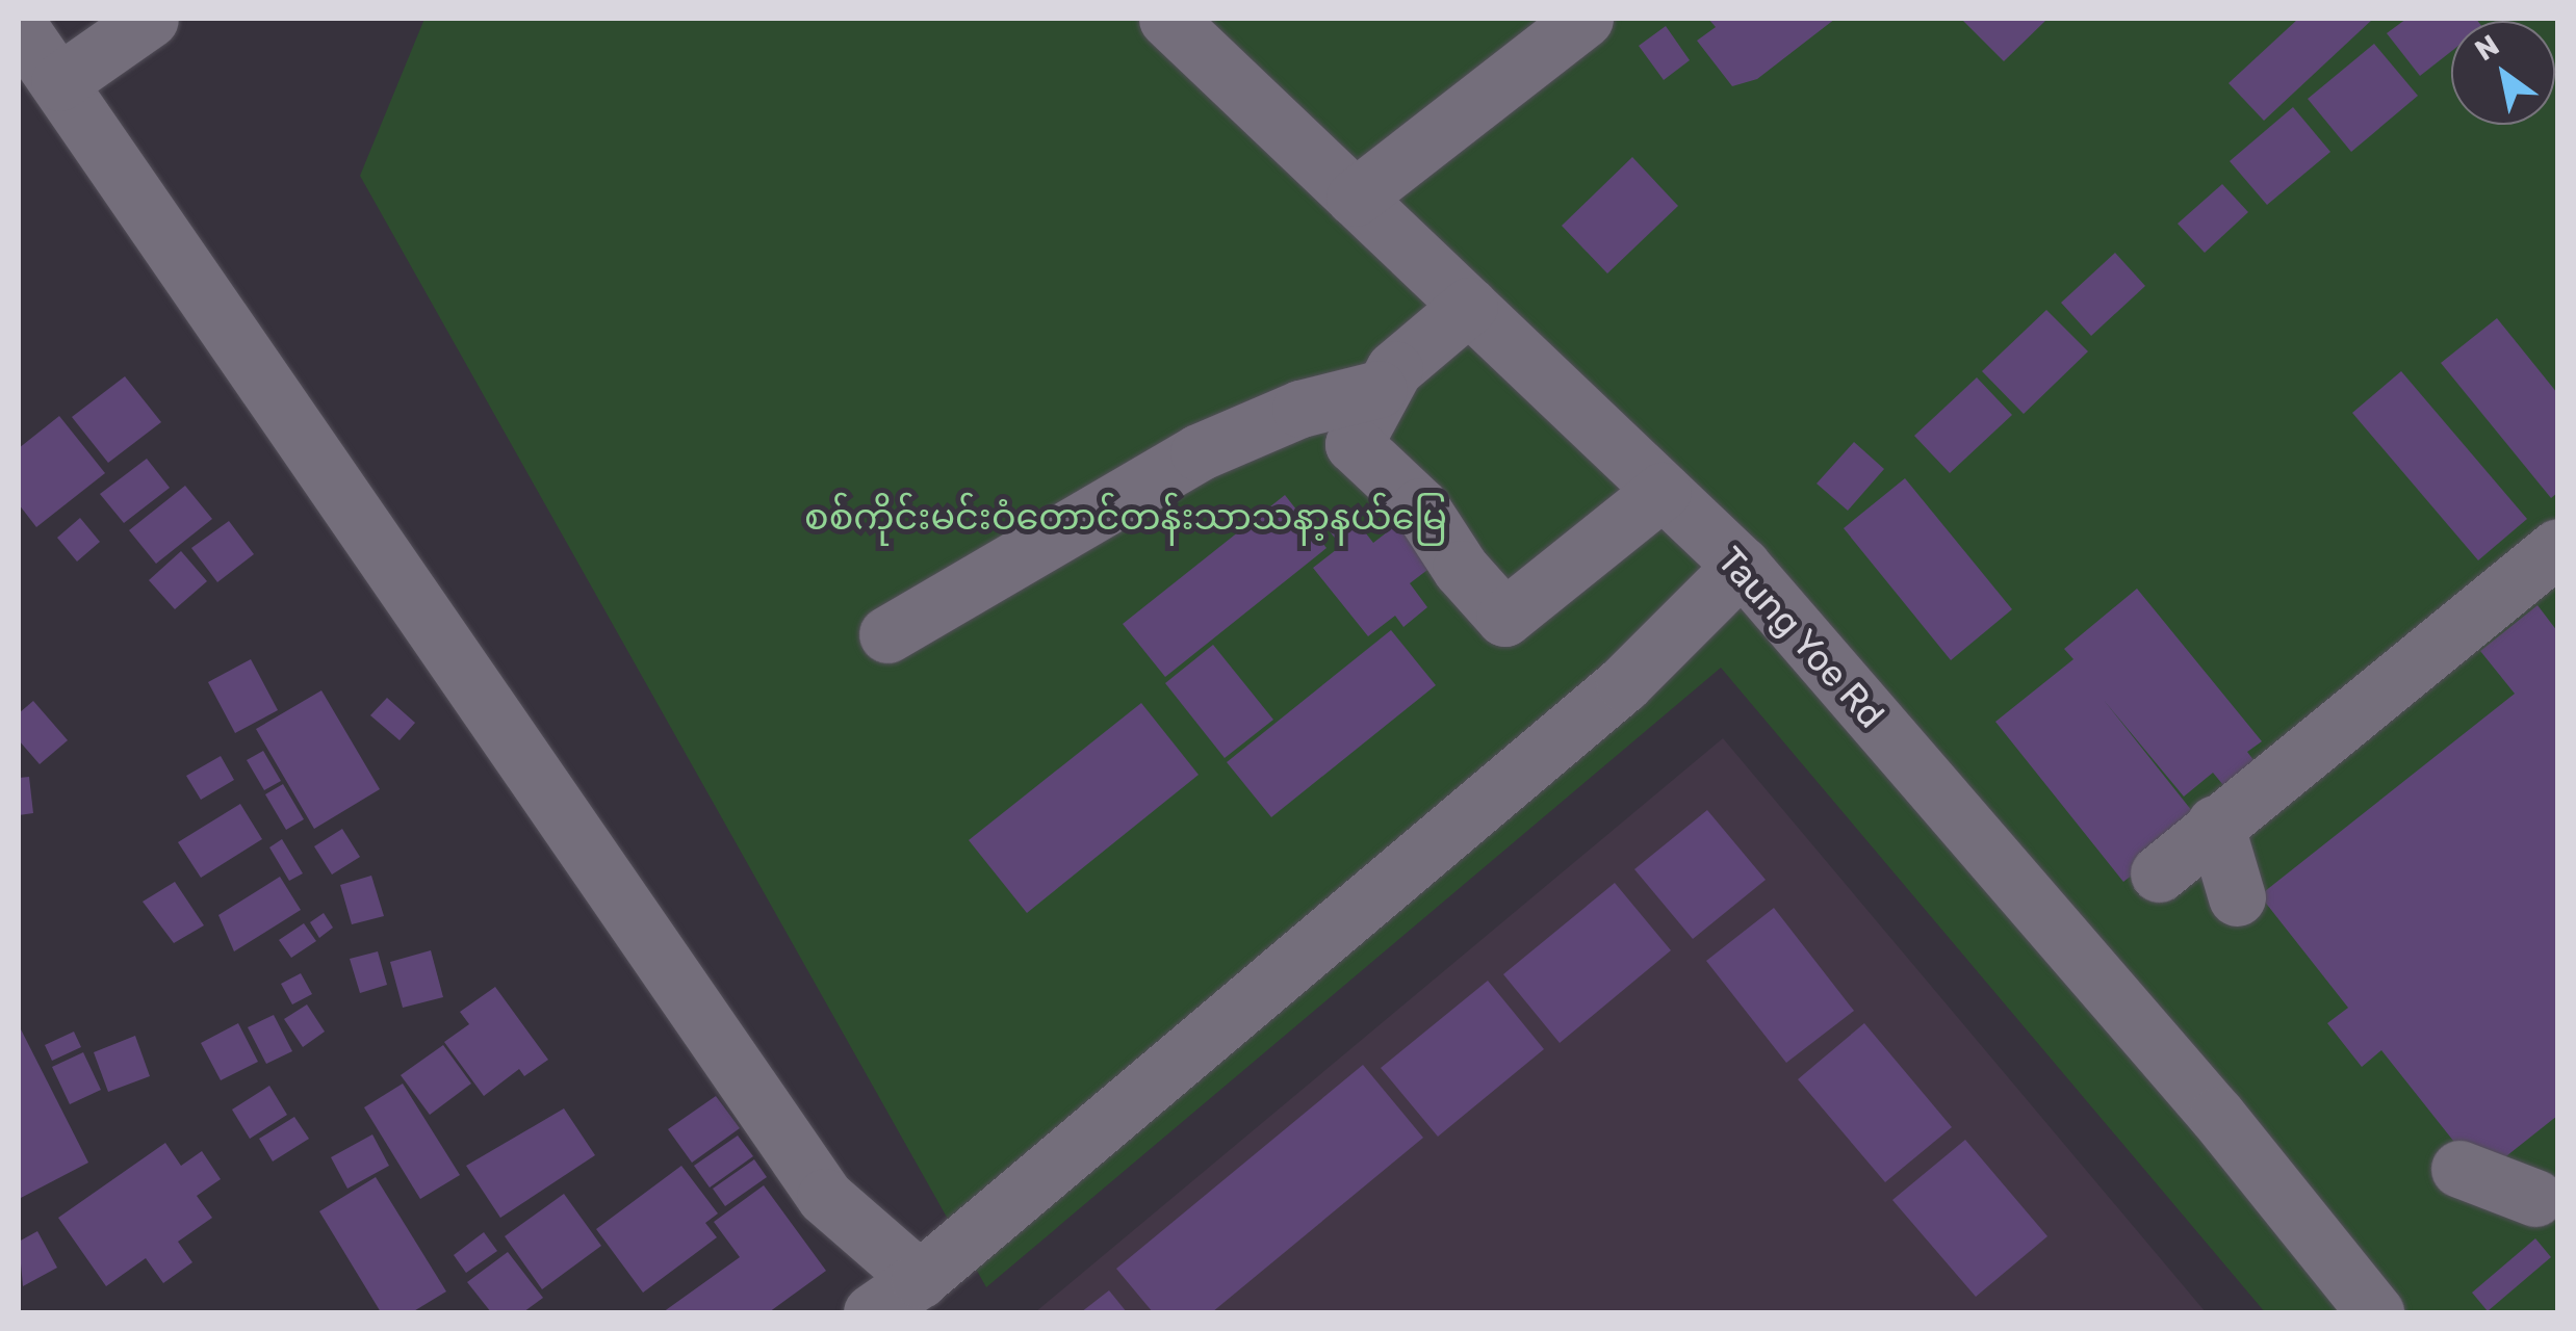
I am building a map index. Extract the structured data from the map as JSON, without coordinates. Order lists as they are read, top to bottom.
{
  "streets": {
    "street": ["Taung Yoe Rd"]
  },
  "parks": ["စစ်ကိုင်းမင်းဝံတောင်တန်းသာသနာ့နယ်မြေ"],
  "north": "top left"
}
